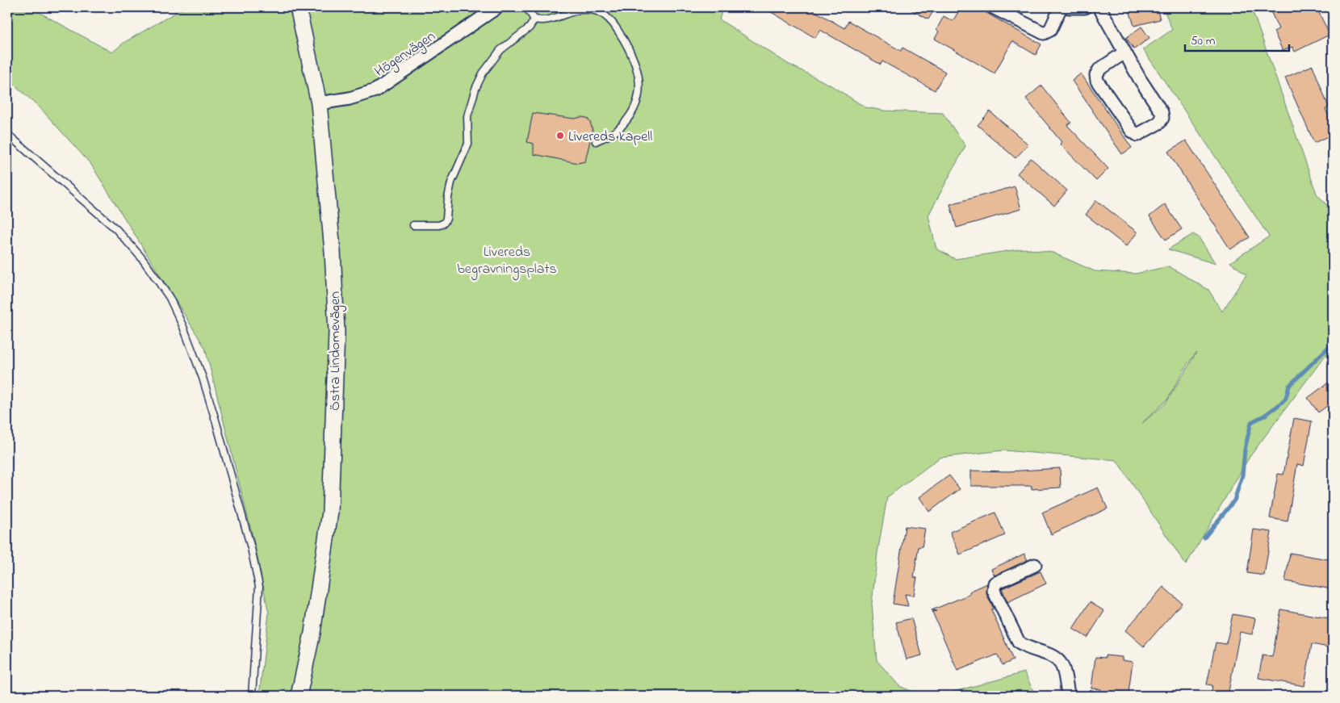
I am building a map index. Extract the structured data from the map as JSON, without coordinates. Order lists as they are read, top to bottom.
{
  "streets": {
    "street": ["Högenvägen", "Östra Lindomevägen"]
  },
  "crossings": [
    ["Högenvägen", "Östra Lindomevägen"]
  ],
  "parks": ["Livereds begravningsplats"],
  "places": ["Livereds kapell"],
  "scale_bar": "50 m"
}
